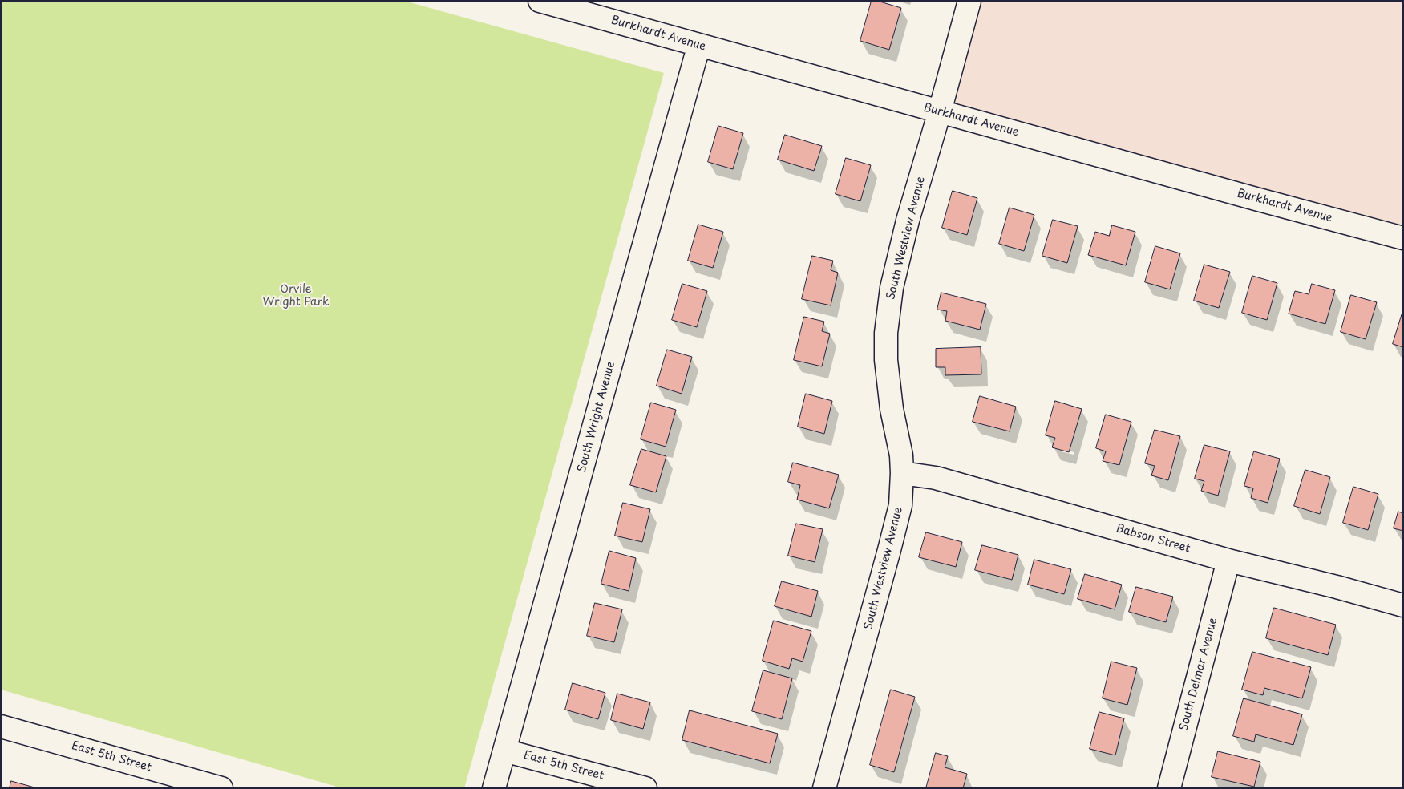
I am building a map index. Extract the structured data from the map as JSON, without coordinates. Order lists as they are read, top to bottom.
{
  "streets": {
    "street": [
      "Burkhardt Avenue",
      "South Westview Avenue",
      "South Wright Avenue",
      "Babson Street",
      "South Delmar Avenue",
      "East 5th Street"
    ]
  },
  "crossings": [
    ["Burkhardt Avenue", "South Westview Avenue"],
    ["Burkhardt Avenue", "South Wright Avenue"],
    ["South Westview Avenue", "Babson Street"],
    ["South Wright Avenue", "East 5th Street"],
    ["Babson Street", "South Delmar Avenue"]
  ],
  "parks": ["Orvile Wright Park"]
}
